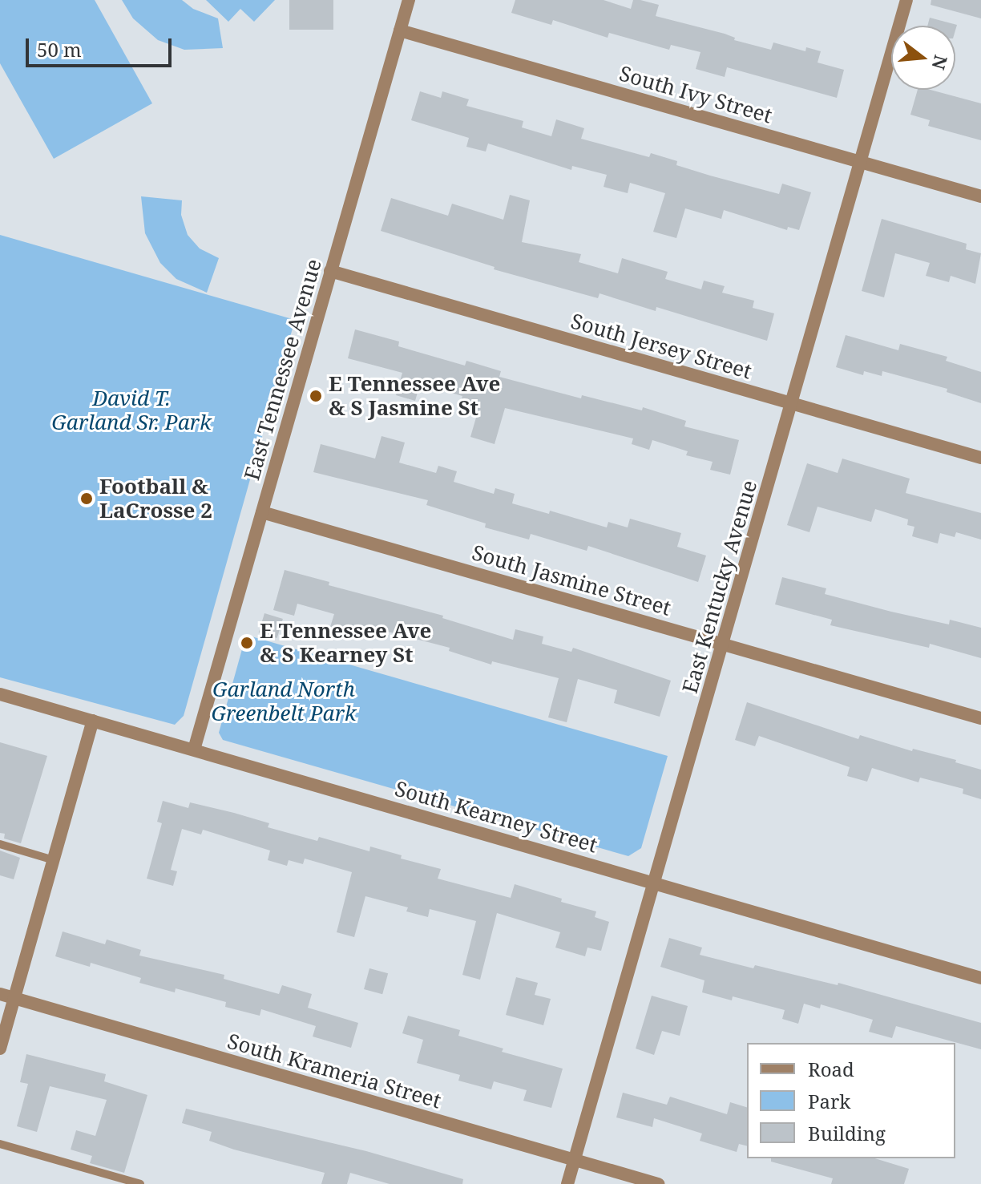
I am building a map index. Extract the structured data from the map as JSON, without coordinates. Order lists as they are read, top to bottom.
{
  "streets": {
    "street": [
      "South Ivy Street",
      "South Jersey Street",
      "East Tennessee Avenue",
      "South Jasmine Street",
      "East Kentucky Avenue",
      "South Kearney Street",
      "South Krameria Street"
    ]
  },
  "crossings": [
    ["South Ivy Street", "East Tennessee Avenue"],
    ["South Ivy Street", "East Kentucky Avenue"],
    ["South Jersey Street", "East Tennessee Avenue"],
    ["South Jersey Street", "East Kentucky Avenue"],
    ["East Tennessee Avenue", "South Jasmine Street"],
    ["East Tennessee Avenue", "South Kearney Street"],
    ["South Jasmine Street", "East Kentucky Avenue"],
    ["East Kentucky Avenue", "South Kearney Street"],
    ["East Kentucky Avenue", "South Krameria Street"]
  ],
  "parks": ["David T. Garland Sr. Park", "Garland North Greenbelt Park"],
  "places": ["E Tennessee Ave & S Jasmine St", "Football & LaCrosse 2", "E Tennessee Ave & S Kearney St"],
  "legend": ["Road", "Park", "Building"],
  "scale_bar": "50 m",
  "north": "right"
}
